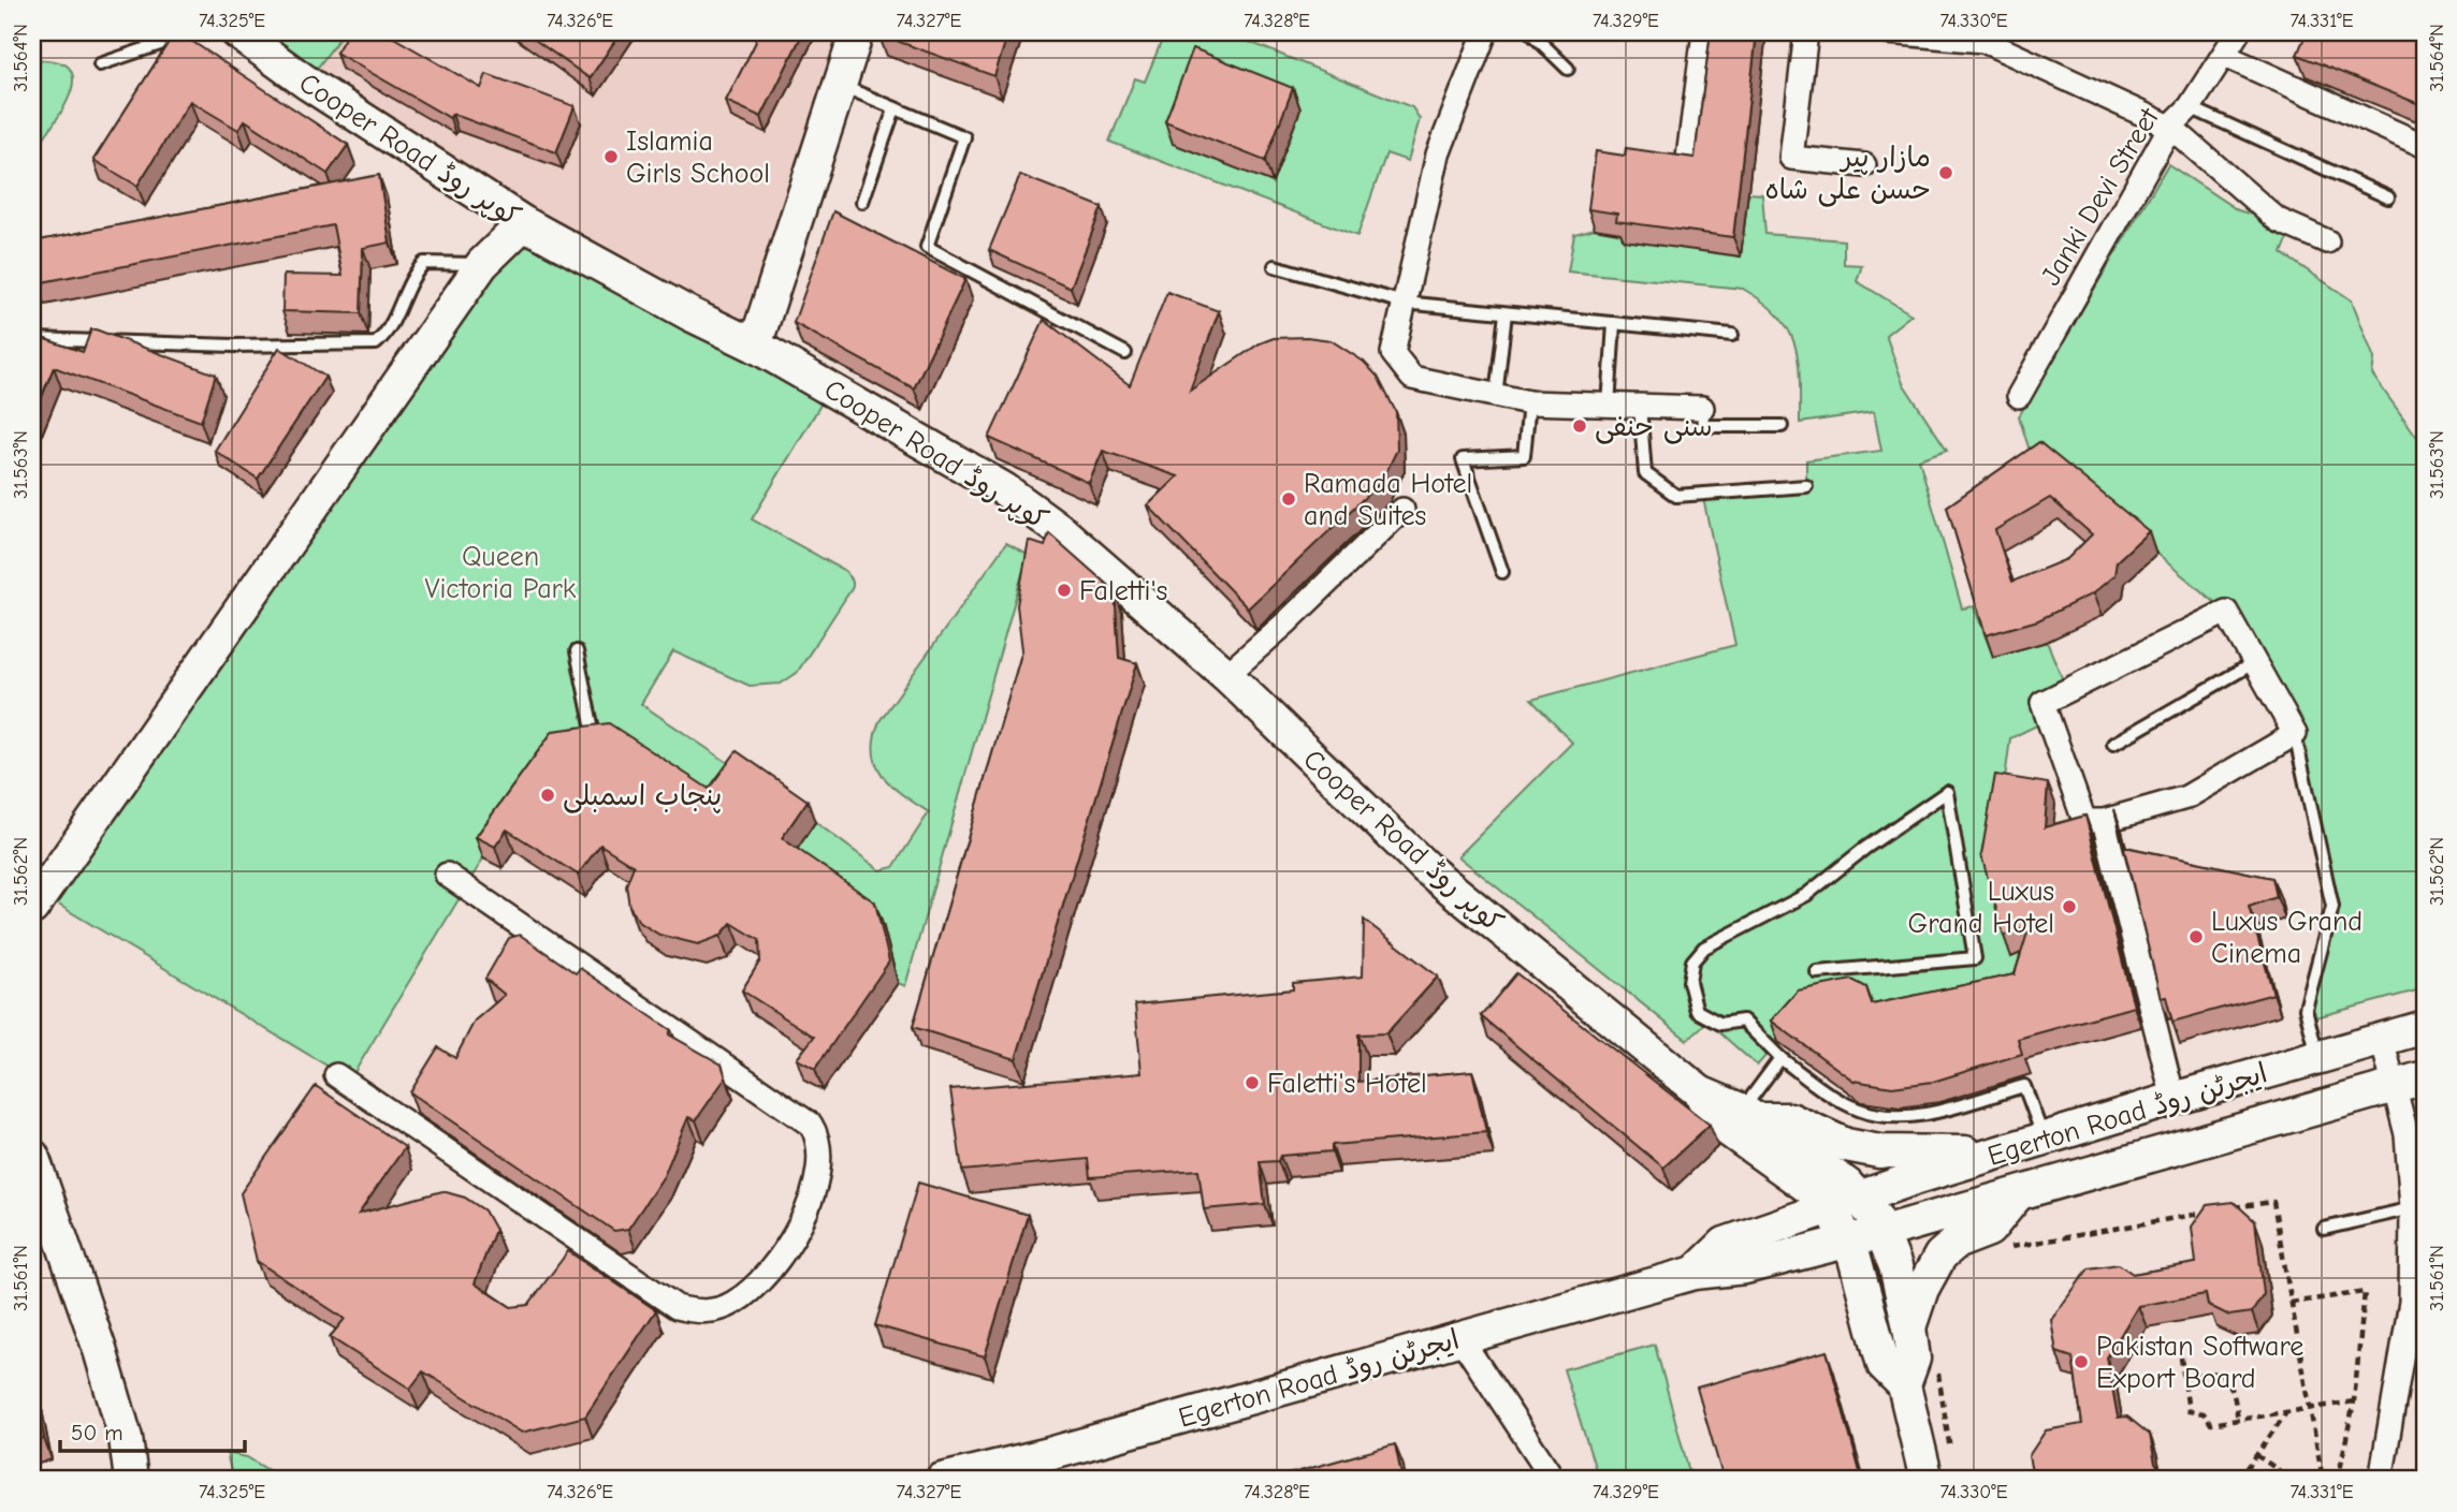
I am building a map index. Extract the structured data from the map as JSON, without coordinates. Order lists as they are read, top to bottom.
{
  "streets": {
    "main road": ["Cooper Road کوپر روڈ", "Egerton Road ایجرٹن روڈ"],
    "street": ["Janki Devi Street"]
  },
  "crossings": [
    ["Cooper Road کوپر روڈ", "Egerton Road ایجرٹن روڈ"]
  ],
  "parks": ["Queen Victoria Park"],
  "places": [
    "Islamia Girls School",
    "مازار پیر حسن علی شاہ",
    "سنی حنفی",
    "Ramada Hotel and Suites",
    "Faletti's",
    "پنجاب اسمبلی",
    "Luxus Grand Hotel",
    "Luxus Grand Cinema",
    "Faletti's Hotel",
    "Pakistan Software Export Board"
  ],
  "scale_bar": "50 m",
  "coordinates": [
    "74.325°E",
    "74.326°E",
    "74.327°E",
    "74.328°E",
    "74.329°E",
    "74.330°E",
    "74.331°E",
    "31.564°N",
    "31.563°N",
    "31.562°N",
    "31.561°N"
  ]
}
